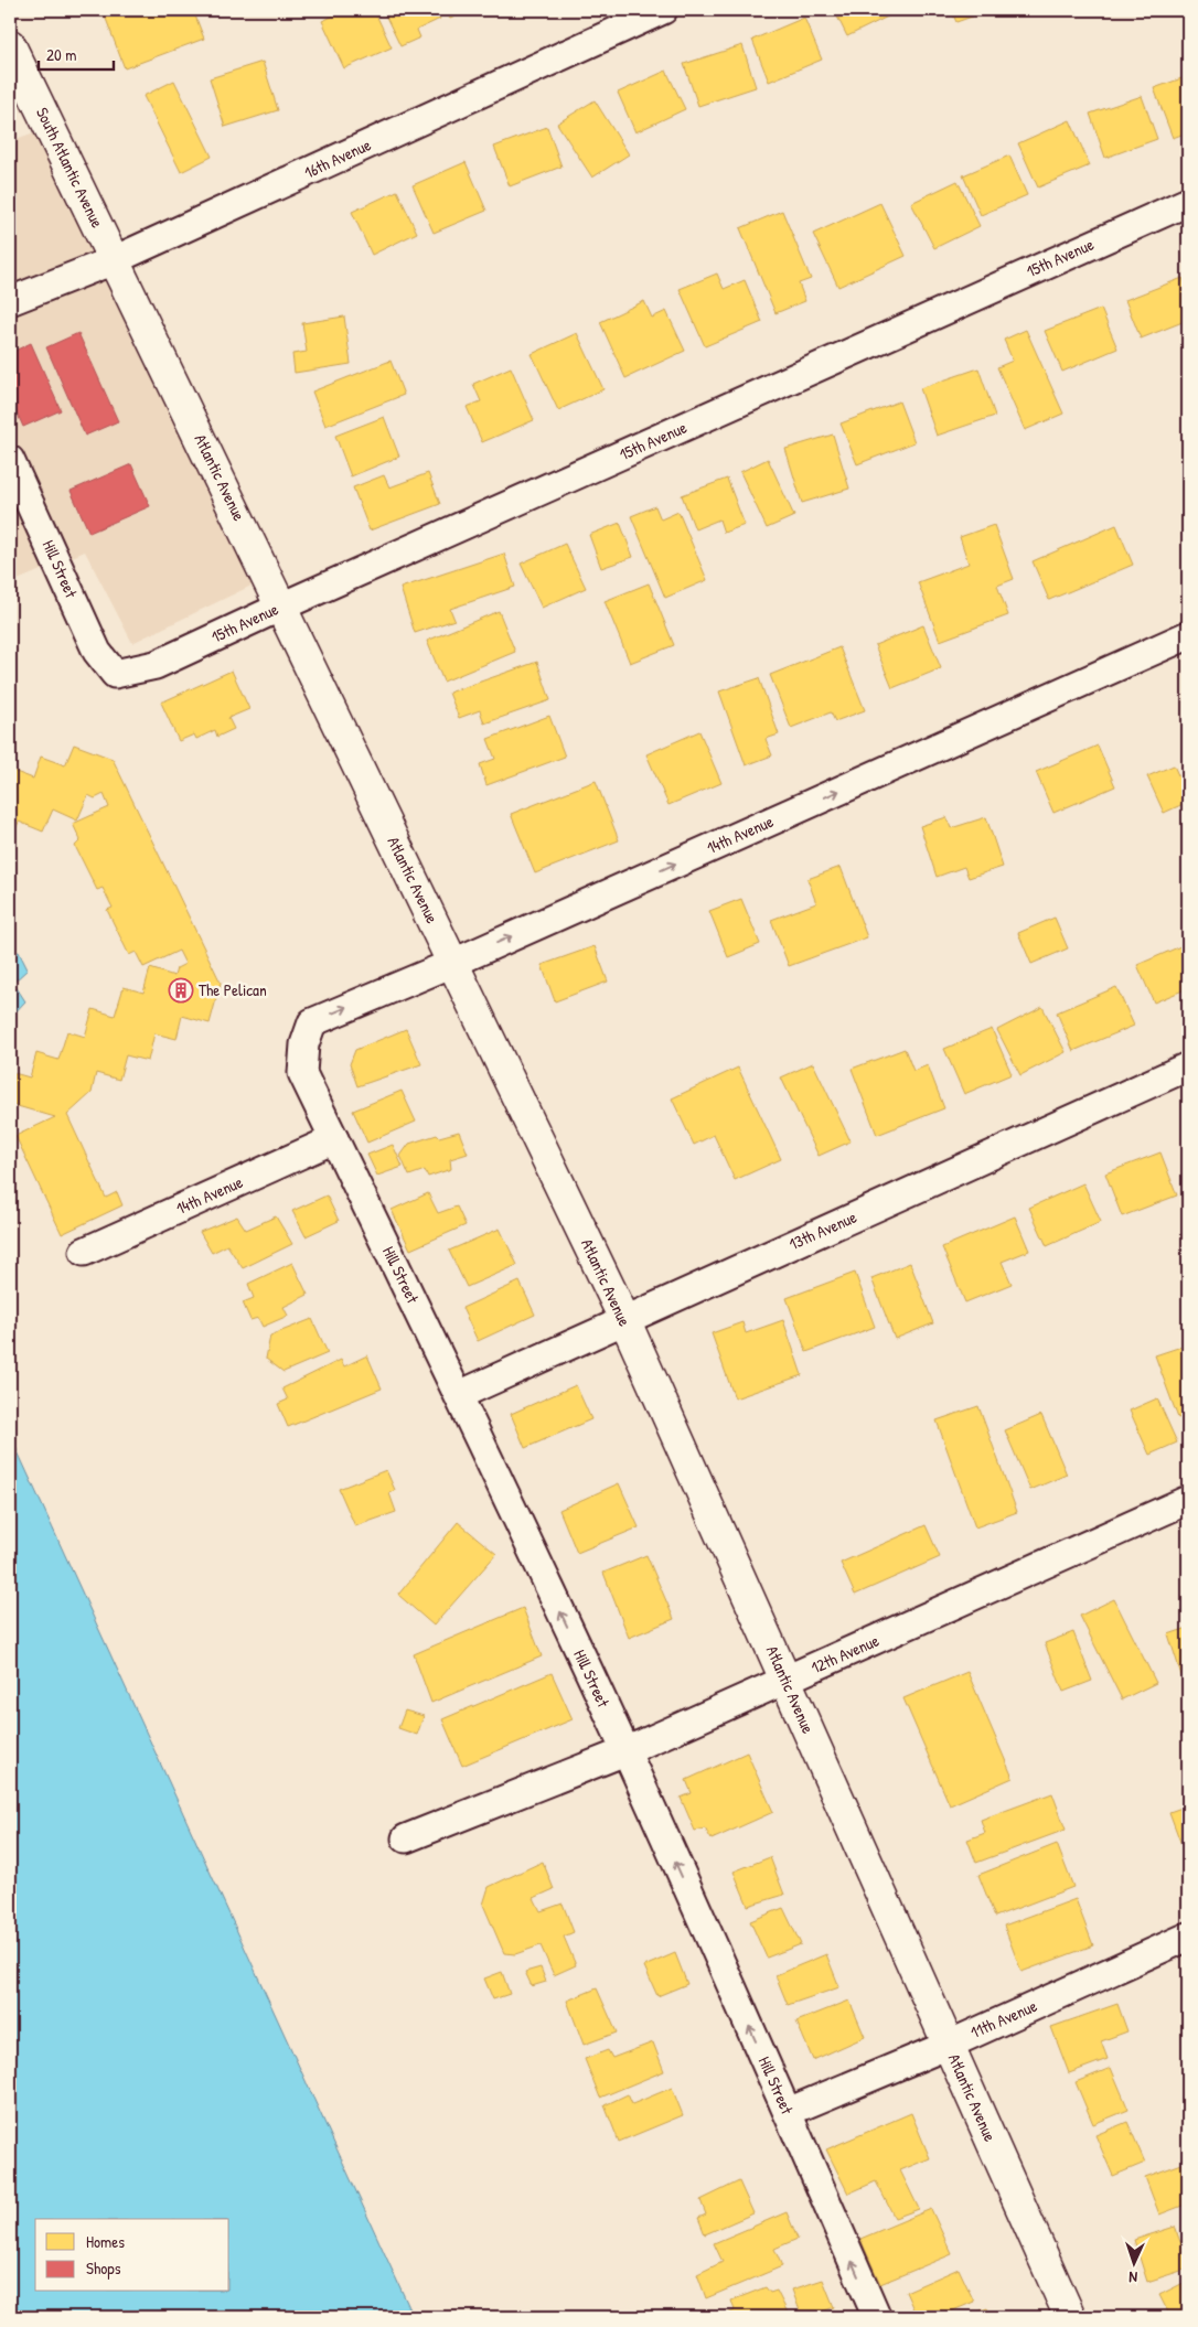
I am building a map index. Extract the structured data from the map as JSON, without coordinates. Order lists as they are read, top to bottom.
{
  "streets": {
    "main road": ["South Atlantic Avenue", "Atlantic Avenue"],
    "street": [
      "16th Avenue",
      "15th Avenue",
      "Hill Street",
      "14th Avenue",
      "13th Avenue",
      "12th Avenue",
      "11th Avenue"
    ]
  },
  "crossings": [
    ["16th Avenue", "South Atlantic Avenue"],
    ["16th Avenue", "Atlantic Avenue"],
    ["South Atlantic Avenue", "Atlantic Avenue"],
    ["15th Avenue", "Atlantic Avenue"],
    ["15th Avenue", "Hill Street"],
    ["Atlantic Avenue", "14th Avenue"],
    ["Atlantic Avenue", "13th Avenue"],
    ["Atlantic Avenue", "12th Avenue"],
    ["Atlantic Avenue", "11th Avenue"],
    ["Hill Street", "14th Avenue"],
    ["Hill Street", "13th Avenue"],
    ["Hill Street", "12th Avenue"],
    ["Hill Street", "11th Avenue"]
  ],
  "one_way": ["Hill Street", "14th Avenue"],
  "places": {
    "building": ["The Pelican"]
  },
  "legend": ["Homes", "Shops"],
  "scale_bar": "20 m",
  "north": "bottom"
}
